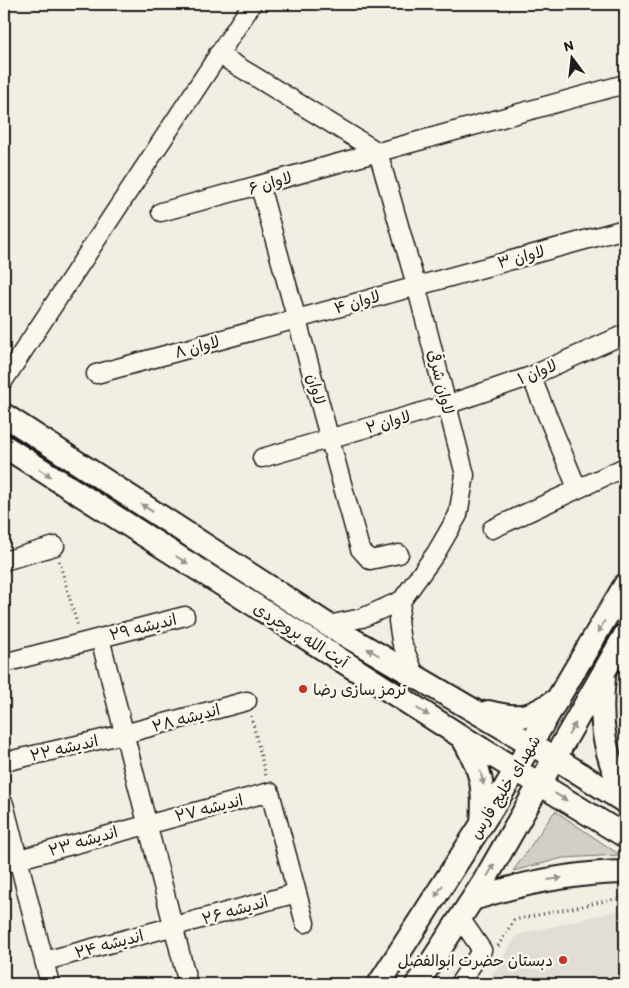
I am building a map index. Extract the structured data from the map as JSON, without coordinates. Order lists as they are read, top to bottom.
{
  "streets": {
    "main road": ["آیت الله بروجردی", "شهدای خلیج فارس"],
    "street": [
      "لاوان ۶",
      "لاوان ۳",
      "لاوان ۴",
      "لاوان ۸",
      "لاوان ۱",
      "لاوان شرقی",
      "لاوان",
      "لاوان ۲",
      "اندیشه ۲۹",
      "اندیشه ۲۸",
      "اندیشه ۲۲",
      "اندیشه ۲۷",
      "اندیشه ۲۳",
      "اندیشه ۲۶",
      "اندیشه ۲۴"
    ]
  },
  "crossings": [
    ["لاوان ۶", "لاوان شرقی"],
    ["لاوان ۶", "لاوان"],
    ["لاوان ۳", "لاوان ۴"],
    ["لاوان ۳", "لاوان شرقی"],
    ["لاوان ۴", "لاوان ۸"],
    ["لاوان ۴", "لاوان شرقی"],
    ["لاوان ۴", "لاوان"],
    ["لاوان ۸", "لاوان"],
    ["لاوان ۱", "لاوان شرقی"],
    ["لاوان ۱", "لاوان ۲"],
    ["لاوان شرقی", "لاوان ۲"],
    ["لاوان", "لاوان ۲"],
    ["آیت الله بروجردی", "شهدای خلیج فارس"],
    ["اندیشه ۲۸", "اندیشه ۲۲"],
    ["اندیشه ۲۷", "اندیشه ۲۳"],
    ["اندیشه ۲۶", "اندیشه ۲۴"]
  ],
  "places": ["ترمز سازی رضا", "دبستان حضرت ابوالفضل"],
  "north": "top"
}
